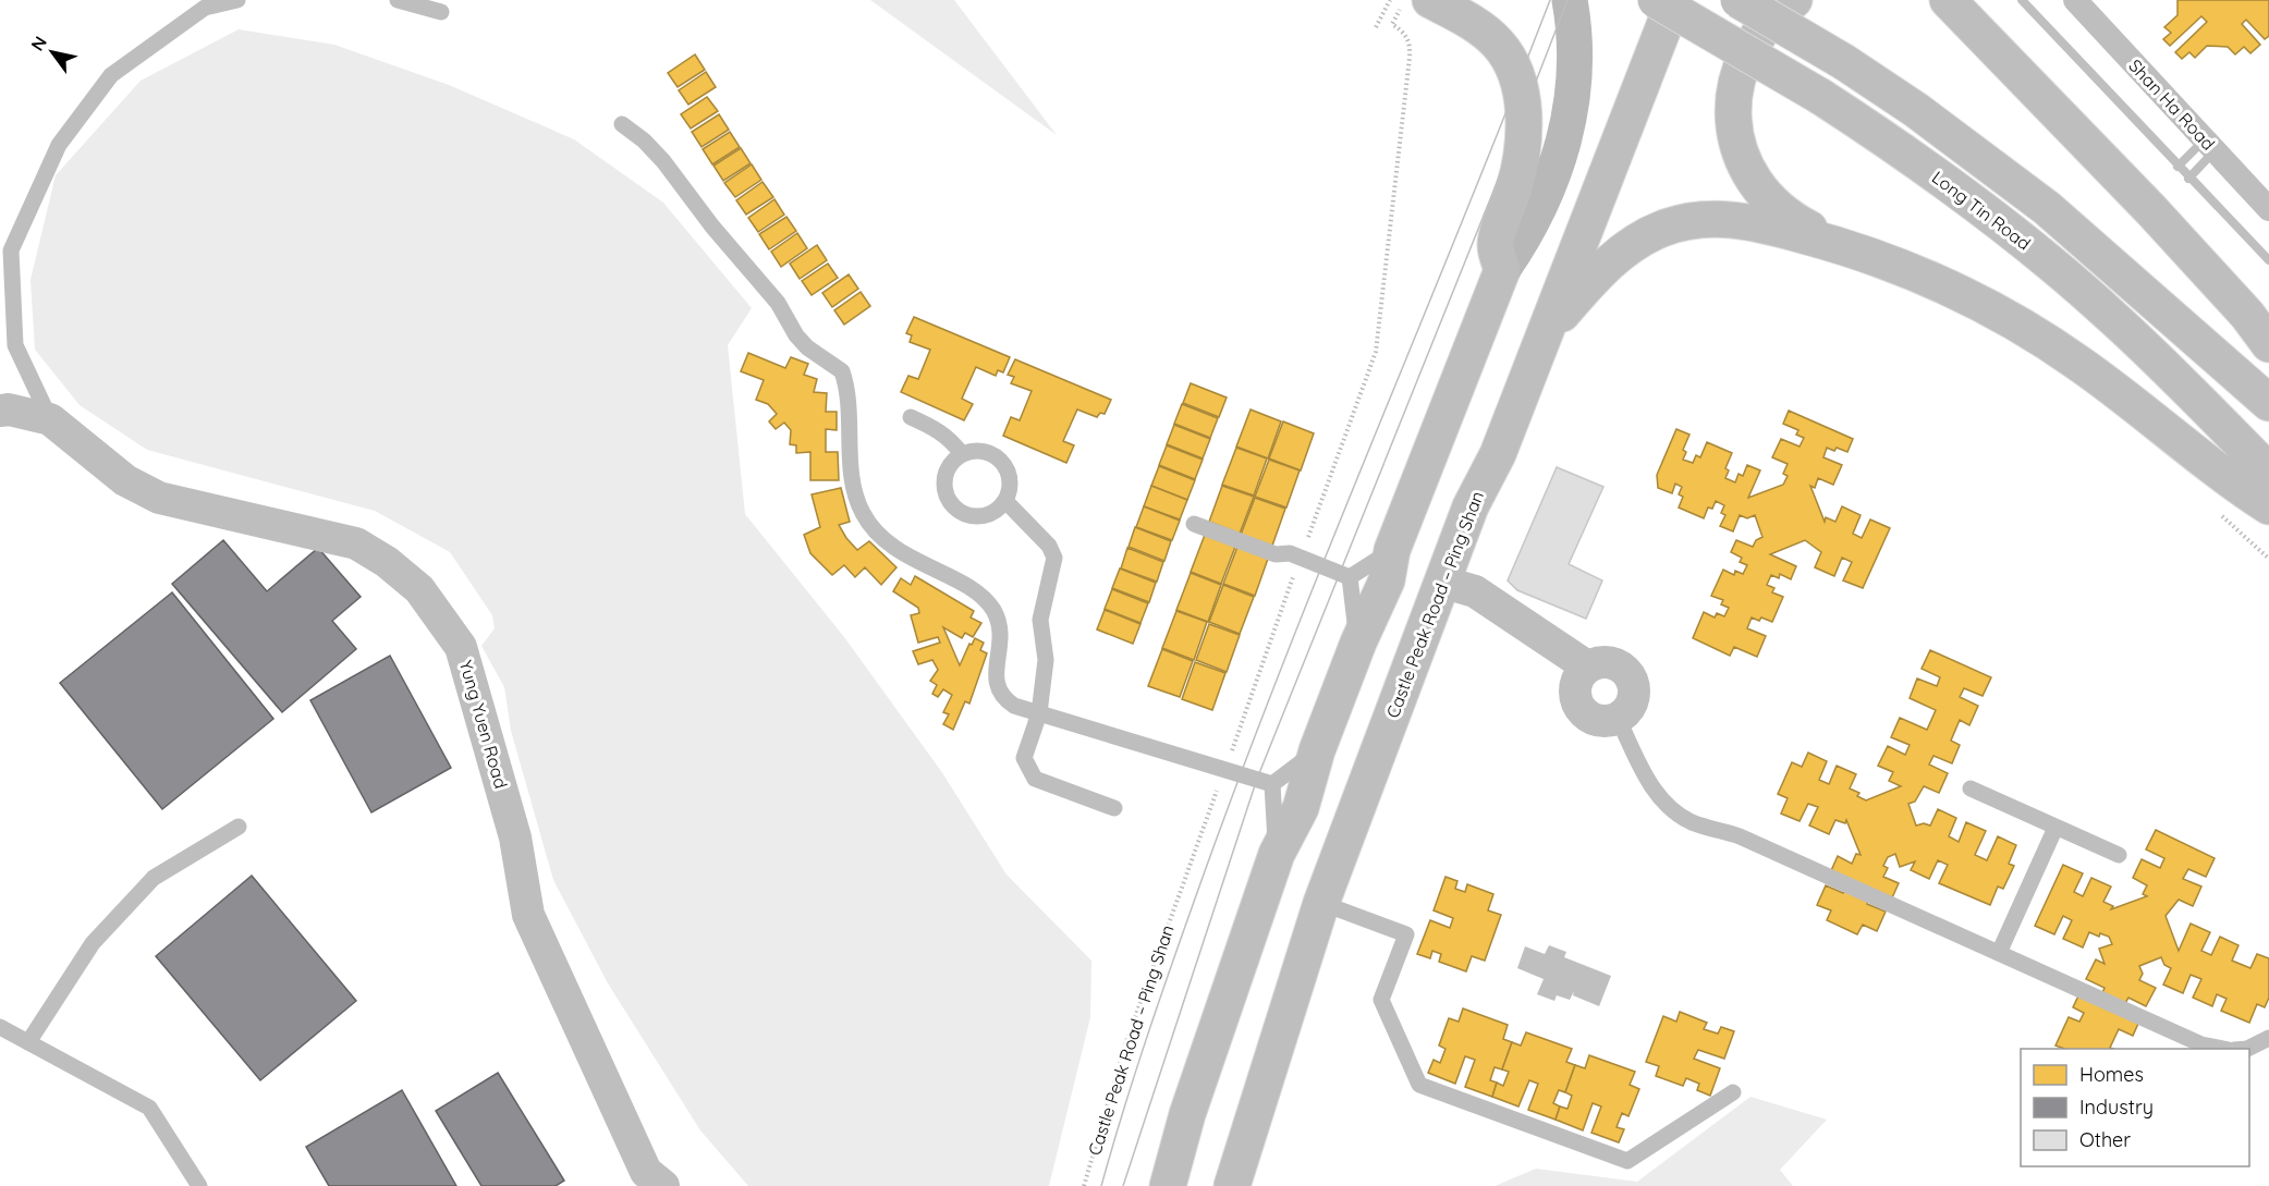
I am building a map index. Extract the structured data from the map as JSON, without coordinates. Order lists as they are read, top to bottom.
{
  "streets": {
    "main road": ["Long Tin Road", "Castle Peak Road – Ping Shan"],
    "street": ["Shan Ha Road", "Yung Yuen Road"]
  },
  "crossings": [
    ["Long Tin Road", "Castle Peak Road – Ping Shan"]
  ],
  "legend": ["Homes", "Industry", "Other"],
  "north": "top left"
}
